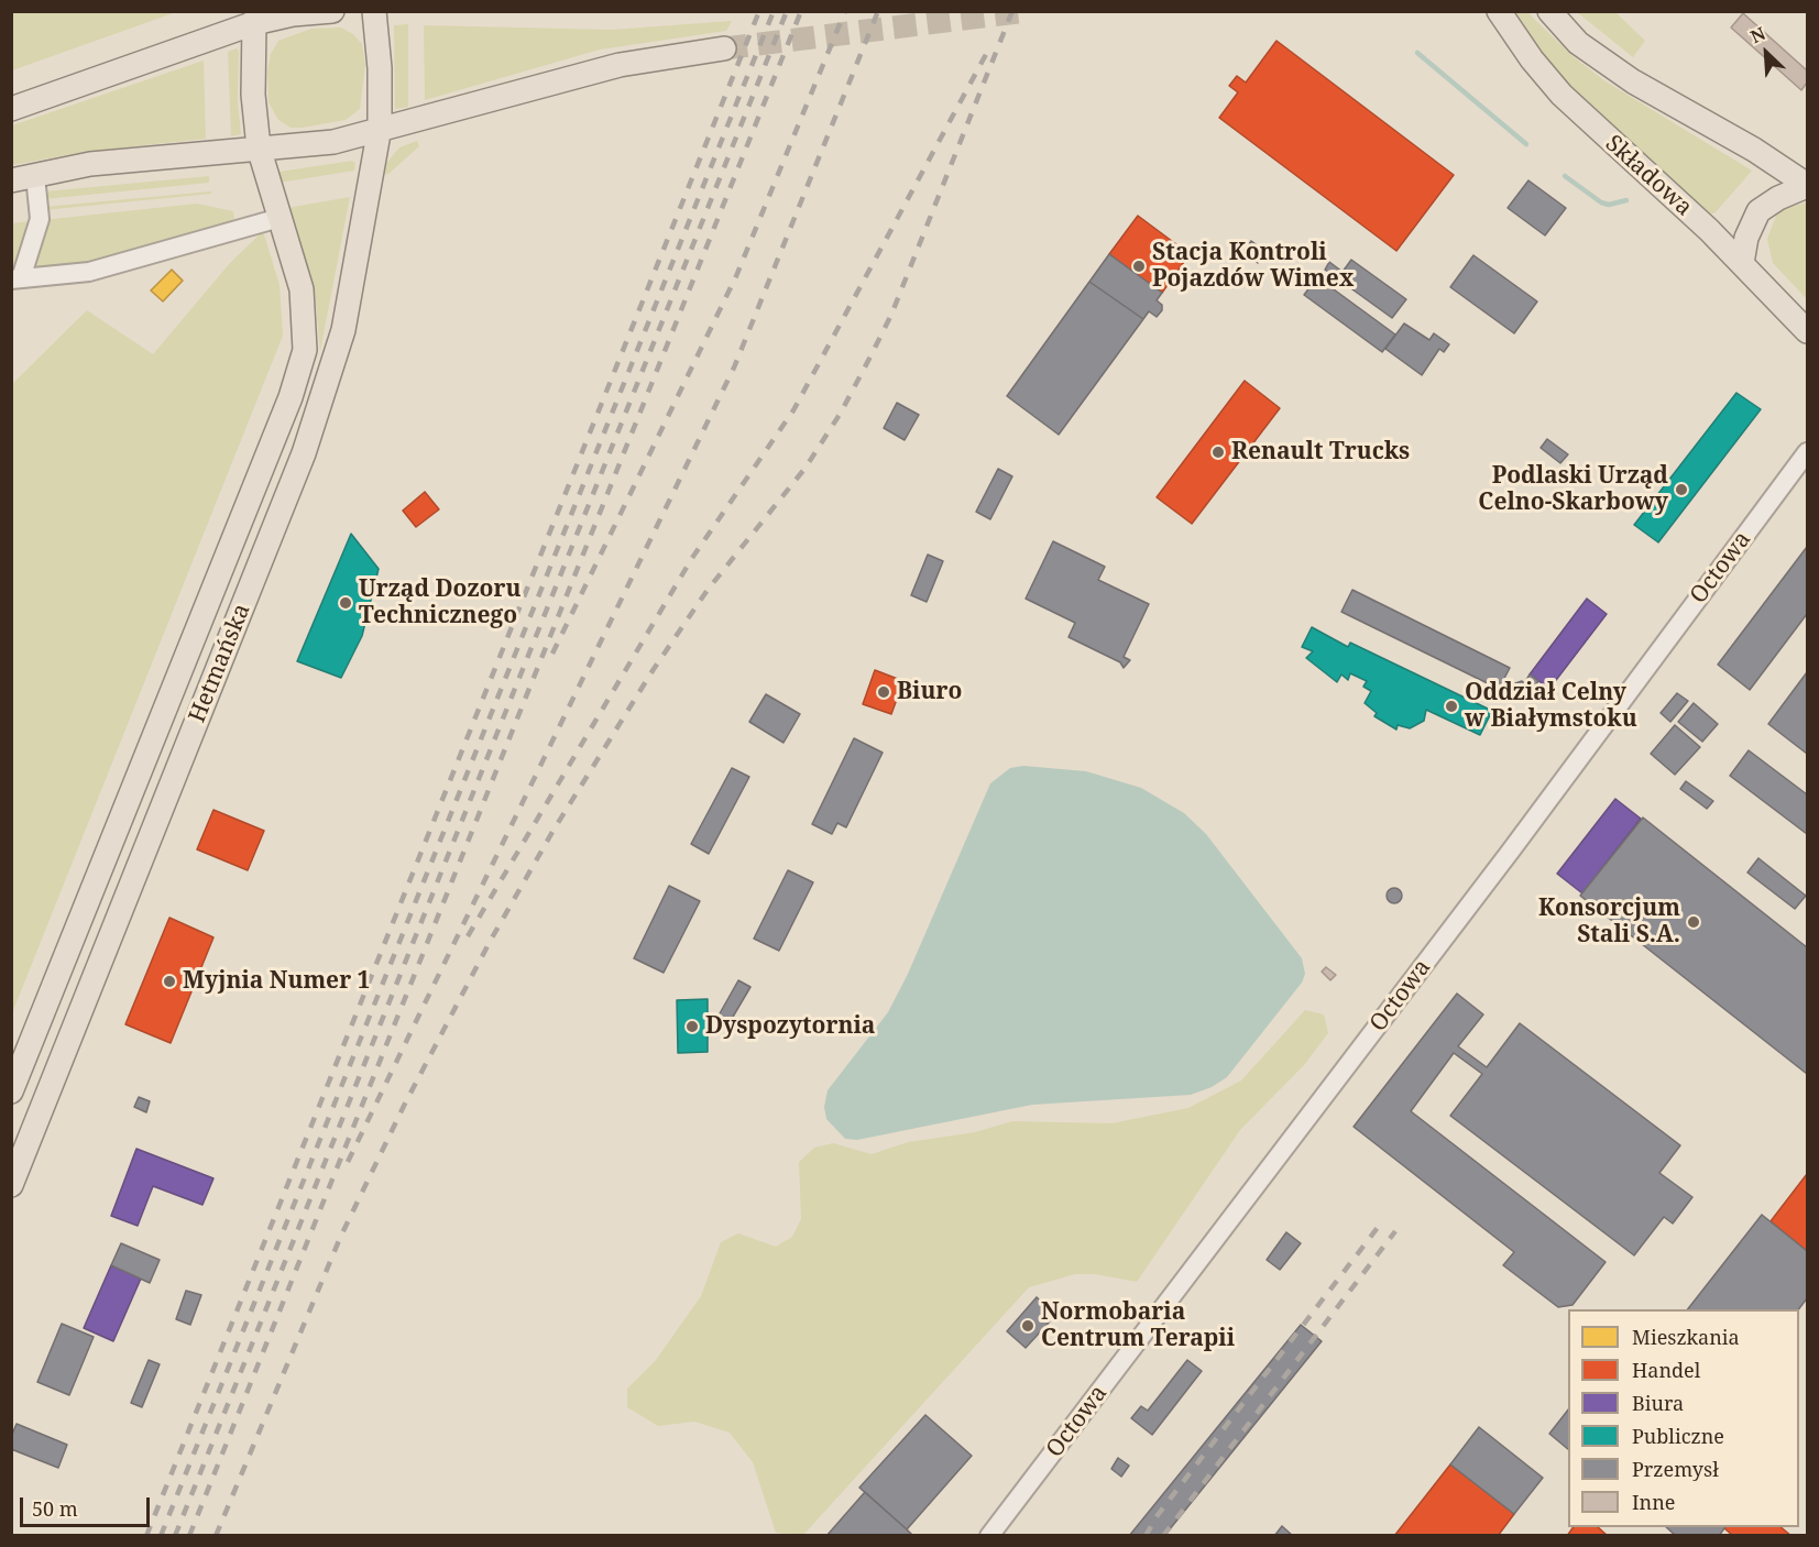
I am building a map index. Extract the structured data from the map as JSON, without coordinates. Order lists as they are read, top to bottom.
{
  "streets": {
    "main road": ["Składowa", "Hetmańska"],
    "street": ["Octowa"]
  },
  "places": [
    "Stacja Kontroli Pojazdów Wimex",
    "Renault Trucks",
    "Podlaski Urząd Celno-Skarbowy",
    "Urząd Dozoru Technicznego",
    "Biuro",
    "Oddział Celny w Białymstoku",
    "Konsorcjum Stali S.A.",
    "Myjnia Numer 1",
    "Dyspozytornia",
    "Normobaria Centrum Terapii"
  ],
  "legend": [
    "Mieszkania",
    "Handel",
    "Biura",
    "Publiczne",
    "Przemysł",
    "Inne"
  ],
  "scale_bar": "50 m",
  "north": "top left"
}
